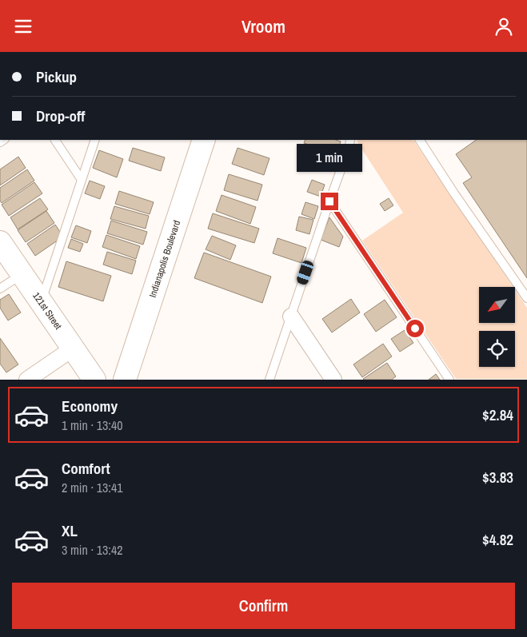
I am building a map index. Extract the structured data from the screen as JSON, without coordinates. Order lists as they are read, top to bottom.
{
  "streets": {
    "main road": ["Indianapolis Boulevard", "121st Street"]
  },
  "north": "bottom left",
  "page": {
    "header": "Vroom",
    "banner": ["Pickup", "Drop-off"],
    "bubble": "1 min",
    "list": [
      {
        "name": "Economy",
        "note": "1 min · 13:40",
        "value": "$2.84"
      },
      {
        "name": "Comfort",
        "note": "2 min · 13:41",
        "value": "$3.83"
      },
      {
        "name": "XL",
        "note": "3 min · 13:42",
        "value": "$4.82"
      }
    ],
    "buttons": "Confirm"
  }
}
